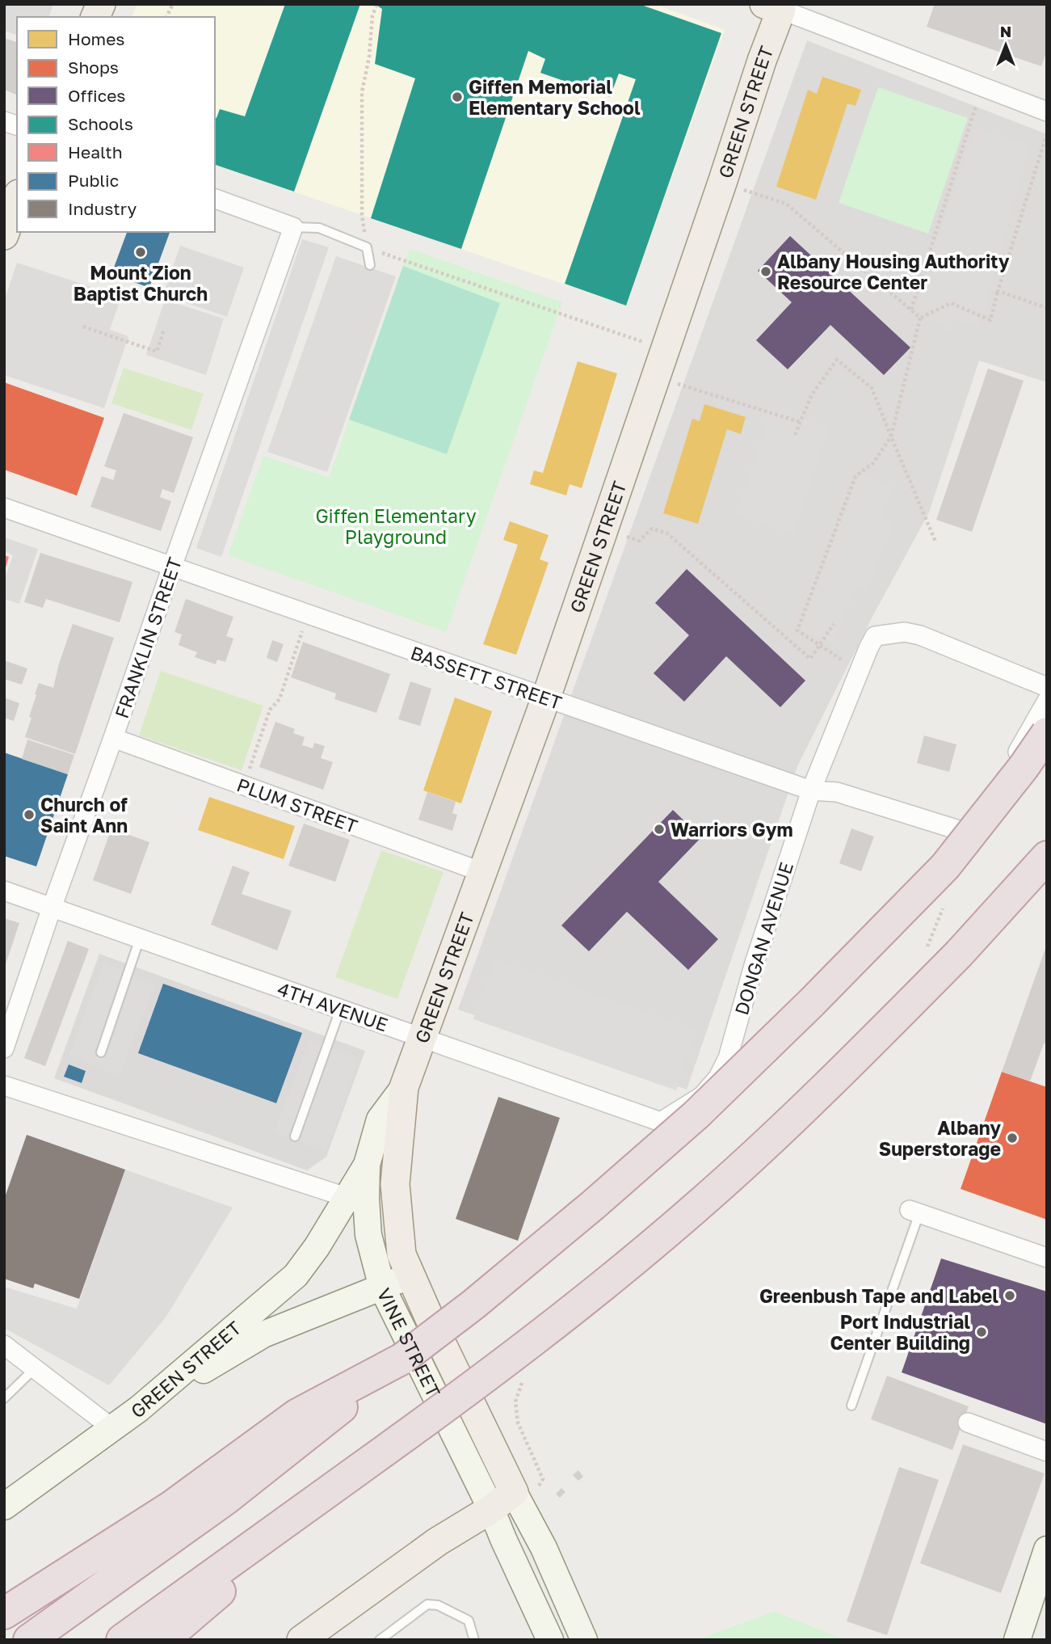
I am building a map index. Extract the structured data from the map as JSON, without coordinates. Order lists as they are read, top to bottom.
{
  "streets": {
    "main road": ["GREEN STREET", "VINE STREET"],
    "street": [
      "FRANKLIN STREET",
      "BASSETT STREET",
      "PLUM STREET",
      "DONGAN AVENUE",
      "4TH AVENUE"
    ]
  },
  "crossings": [
    ["GREEN STREET", "BASSETT STREET"],
    ["GREEN STREET", "PLUM STREET"],
    ["GREEN STREET", "4TH AVENUE"],
    ["GREEN STREET", "VINE STREET"],
    ["FRANKLIN STREET", "BASSETT STREET"],
    ["FRANKLIN STREET", "PLUM STREET"],
    ["FRANKLIN STREET", "4TH AVENUE"],
    ["BASSETT STREET", "DONGAN AVENUE"],
    ["DONGAN AVENUE", "4TH AVENUE"]
  ],
  "parks": ["Giffen Elementary Playground"],
  "places": [
    "Giffen Memorial Elementary School",
    "Mount Zion Baptist Church",
    "Albany Housing Authority Resource Center",
    "Church of Saint Ann",
    "Warriors Gym",
    "Albany Superstorage",
    "Greenbush Tape and Label",
    "Port Industrial Center Building"
  ],
  "legend": [
    "Homes",
    "Shops",
    "Offices",
    "Schools",
    "Health",
    "Public",
    "Industry"
  ],
  "north": "top"
}
